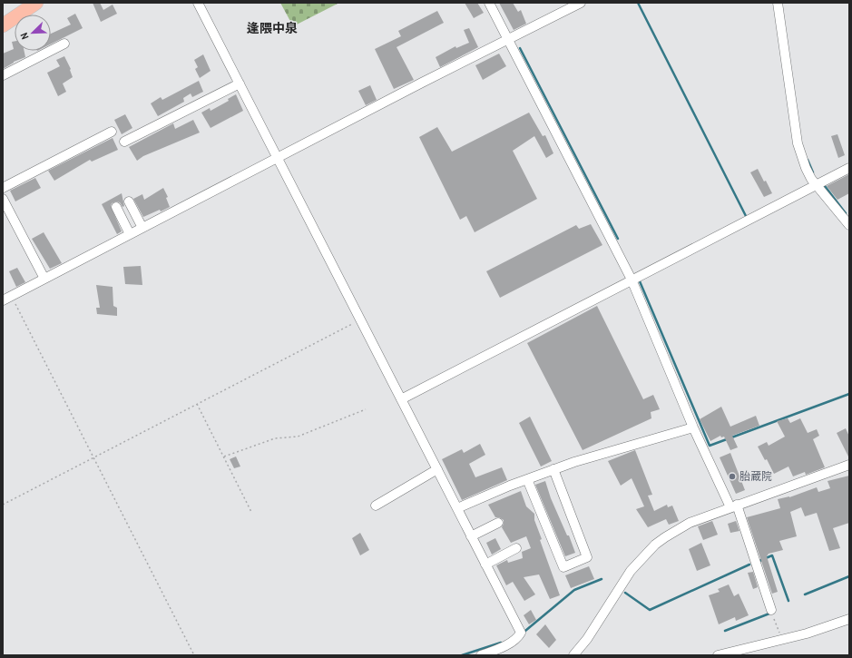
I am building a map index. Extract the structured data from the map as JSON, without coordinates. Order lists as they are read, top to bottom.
{
  "districts": ["逢隈中泉"],
  "places": ["胎蔵院"],
  "north": "bottom left"
}
